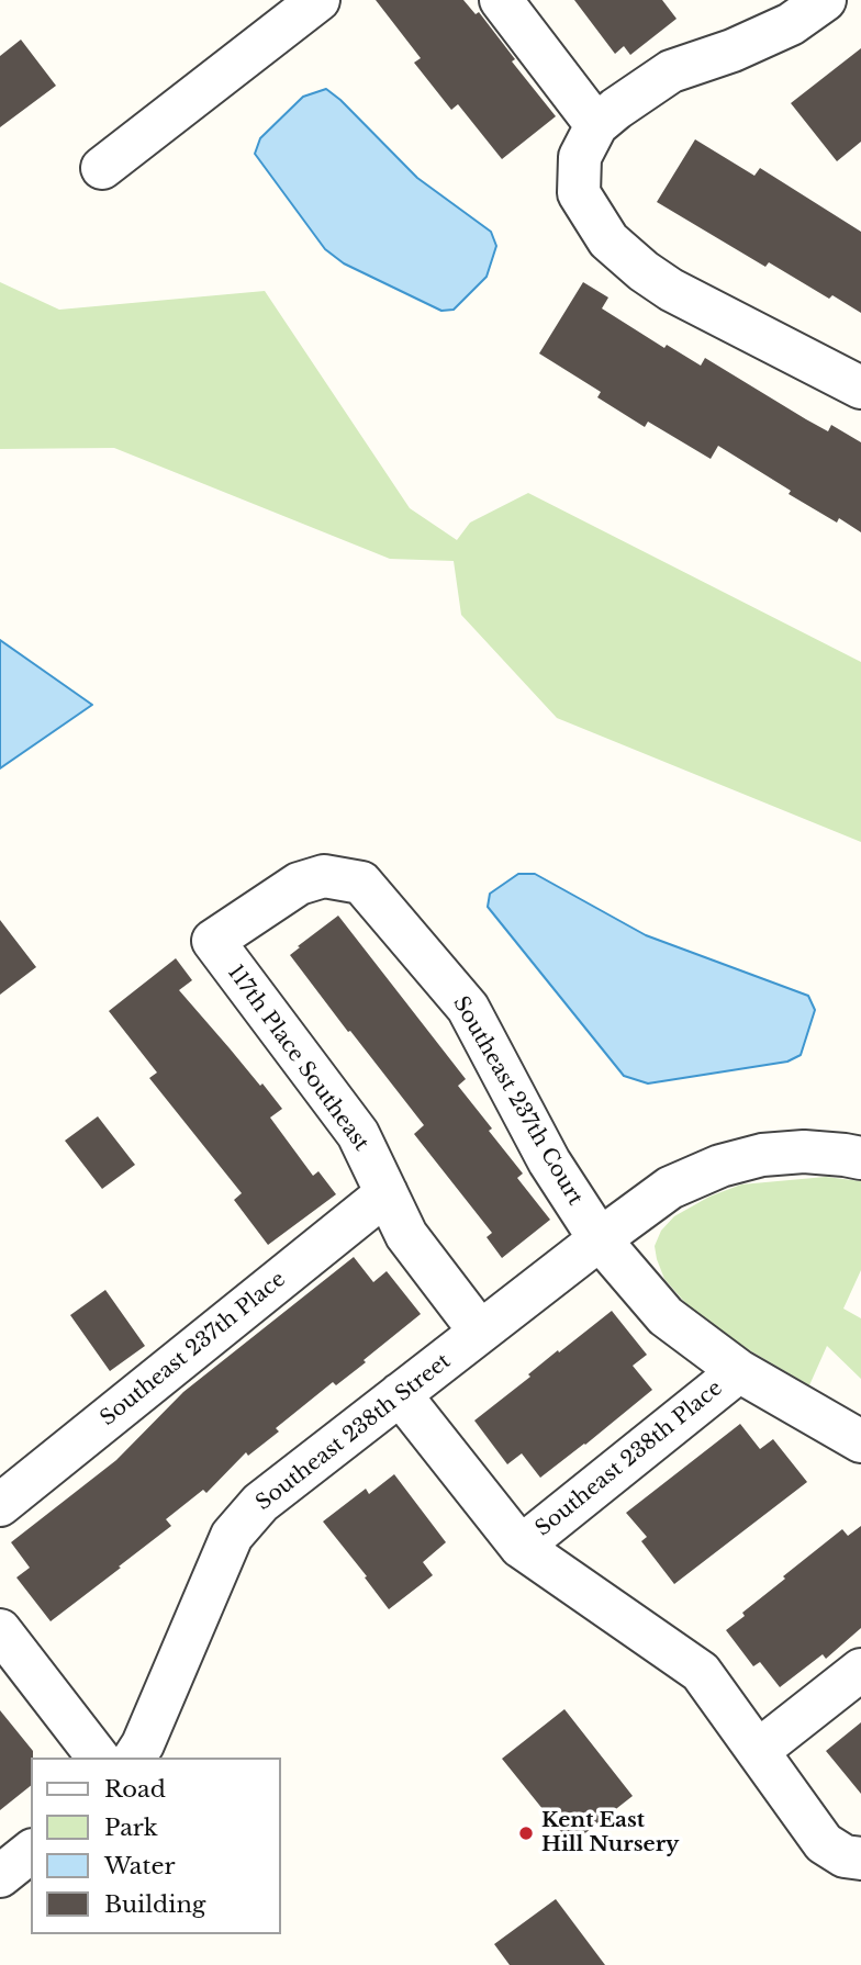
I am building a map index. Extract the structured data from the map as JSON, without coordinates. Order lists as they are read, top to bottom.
{
  "streets": {
    "street": [
      "117th Place Southeast",
      "Southeast 237th Court",
      "Southeast 237th Place",
      "Southeast 238th Street",
      "Southeast 238th Place"
    ]
  },
  "crossings": [
    ["117th Place Southeast", "Southeast 237th Court"],
    ["117th Place Southeast", "Southeast 237th Place"],
    ["117th Place Southeast", "Southeast 238th Street"],
    ["Southeast 237th Court", "Southeast 238th Street"],
    ["Southeast 237th Court", "Southeast 238th Place"]
  ],
  "places": ["Kent East Hill Nursery"],
  "legend": [
    "Road",
    "Park",
    "Water",
    "Building"
  ]
}
